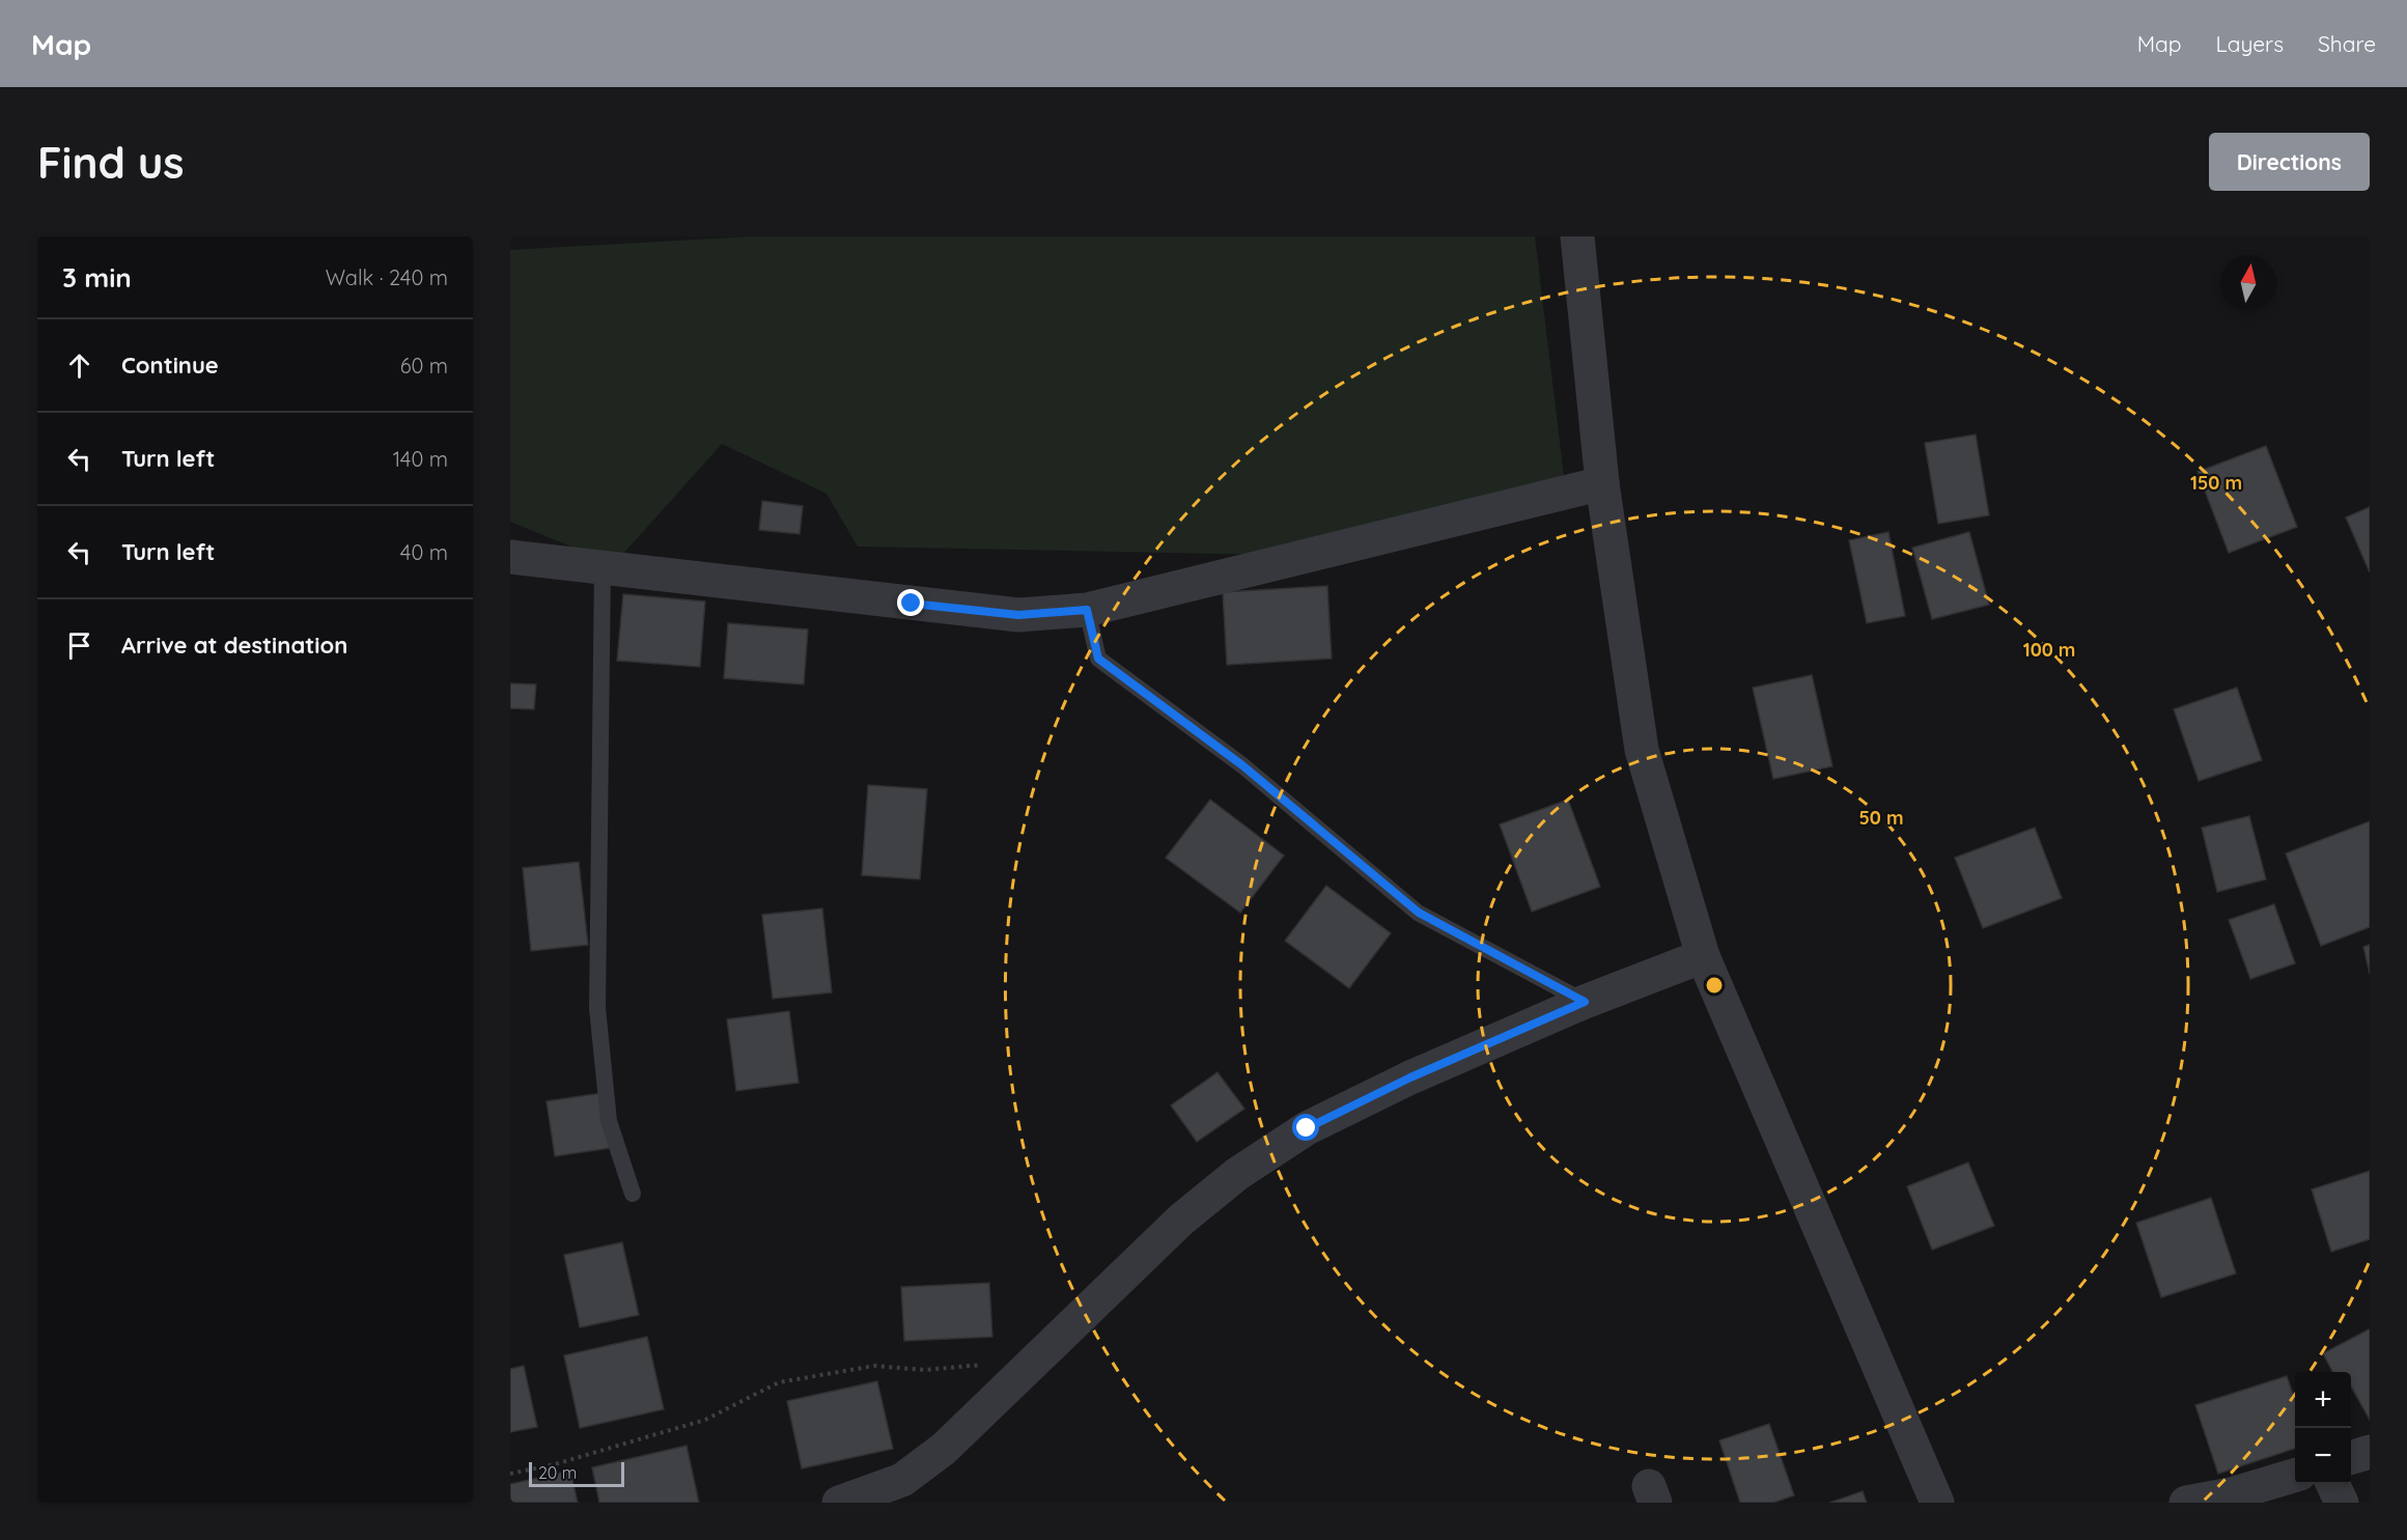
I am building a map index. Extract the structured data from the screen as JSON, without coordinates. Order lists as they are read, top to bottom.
{
  "scale_bar": "20 m",
  "north": "top",
  "page": {
    "header": "Map",
    "nav": ["Map", "Layers", "Share"],
    "buttons": "Directions",
    "title": "Find us",
    "heading": ["3 min", "Walk · 240 m"],
    "list": [
      ["Continue", "60 m"],
      ["Turn left", "140 m"],
      ["Turn left", "40 m"],
      "Arrive at destination"
    ],
    "map_buttons": ["+", "−"],
    "scale": "20 m"
  },
  "rings": ["150 m", "100 m", "50 m"]
}
